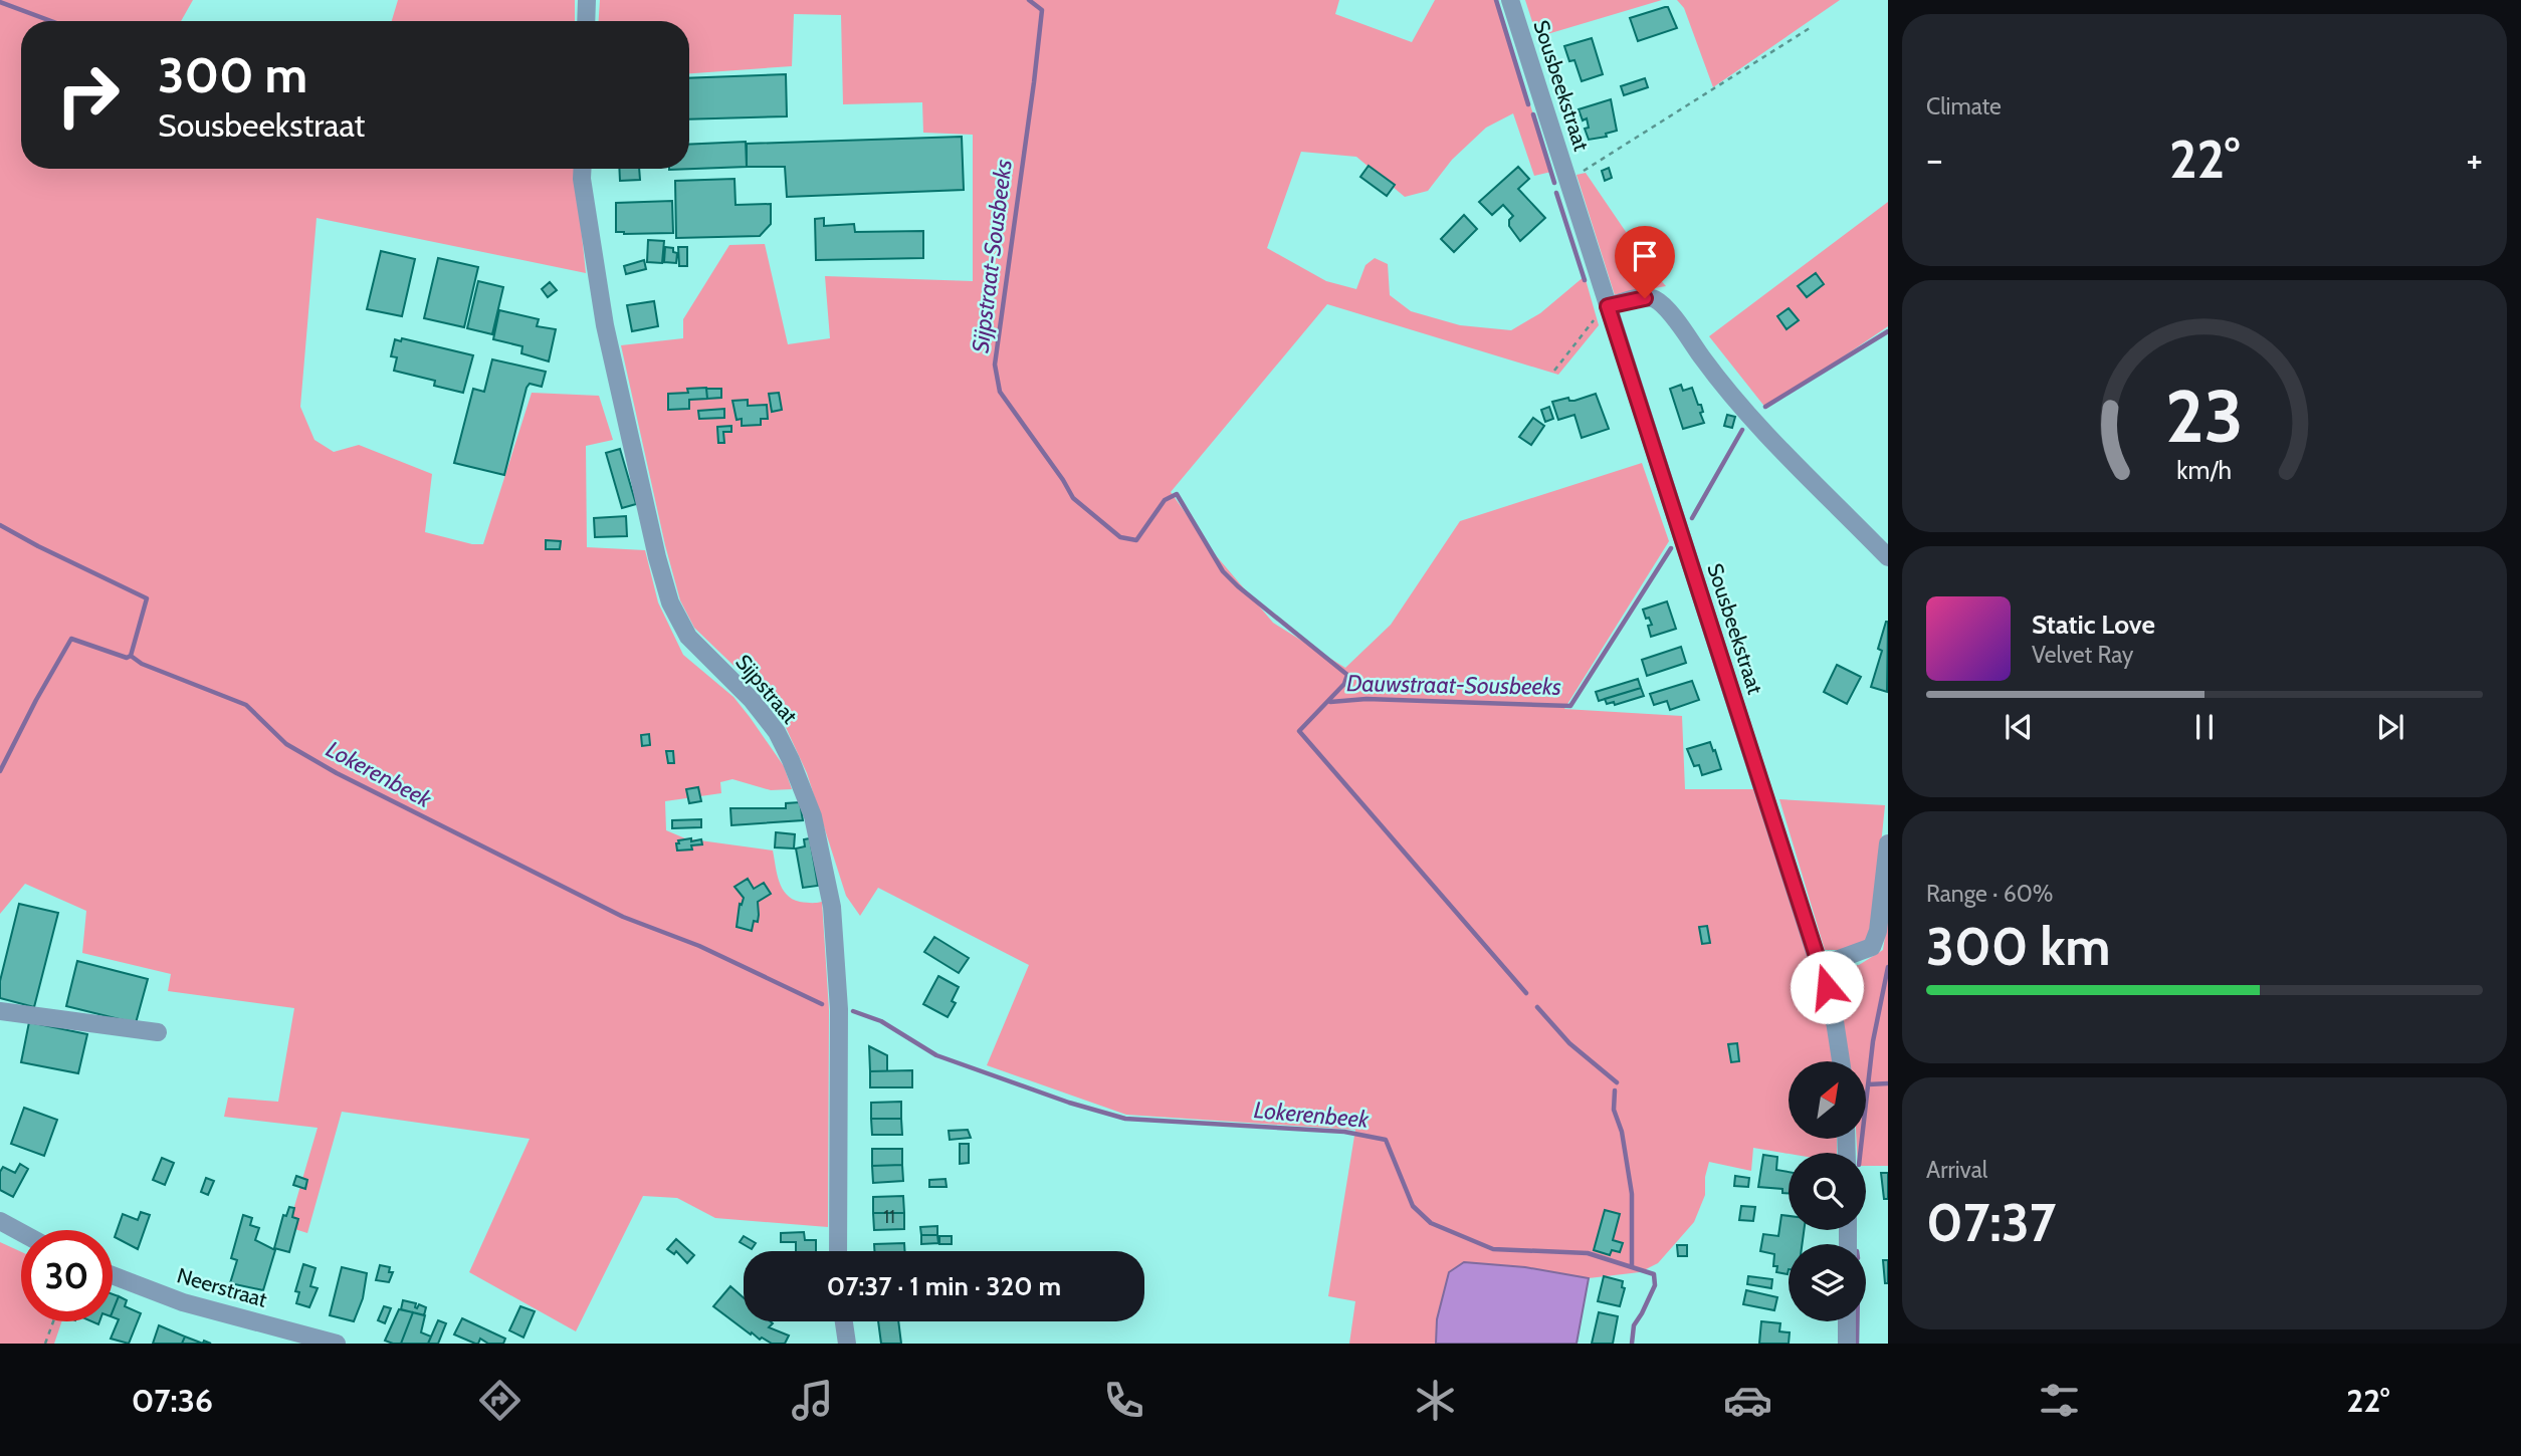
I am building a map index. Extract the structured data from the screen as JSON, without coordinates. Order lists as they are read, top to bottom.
{
  "streets": {
    "street": ["Sousbeekstraat", "Sijpstraat", "Neerstraat"]
  },
  "water": ["Sijpstraat-Sousbeeks", "Dauwstraat-Sousbeeks", "Lokerenbeek"],
  "house_numbers": ["11"],
  "north": "top right",
  "page": {
    "tile": [
      "Climate",
      ["Range · 60%", "300 km"],
      ["Arrival", "07:37"]
    ],
    "turn": ["300 m", "Sousbeekstraat"],
    "heat": ["−", "22°", "+"],
    "song": ["Static Love", "Velvet Ray"],
    "limit": "30",
    "trip": "07:37 · 1 min · 320 m",
    "tabs": ["07:36", "22°"],
    "gauge": ["23", "km/h"]
  }
}
